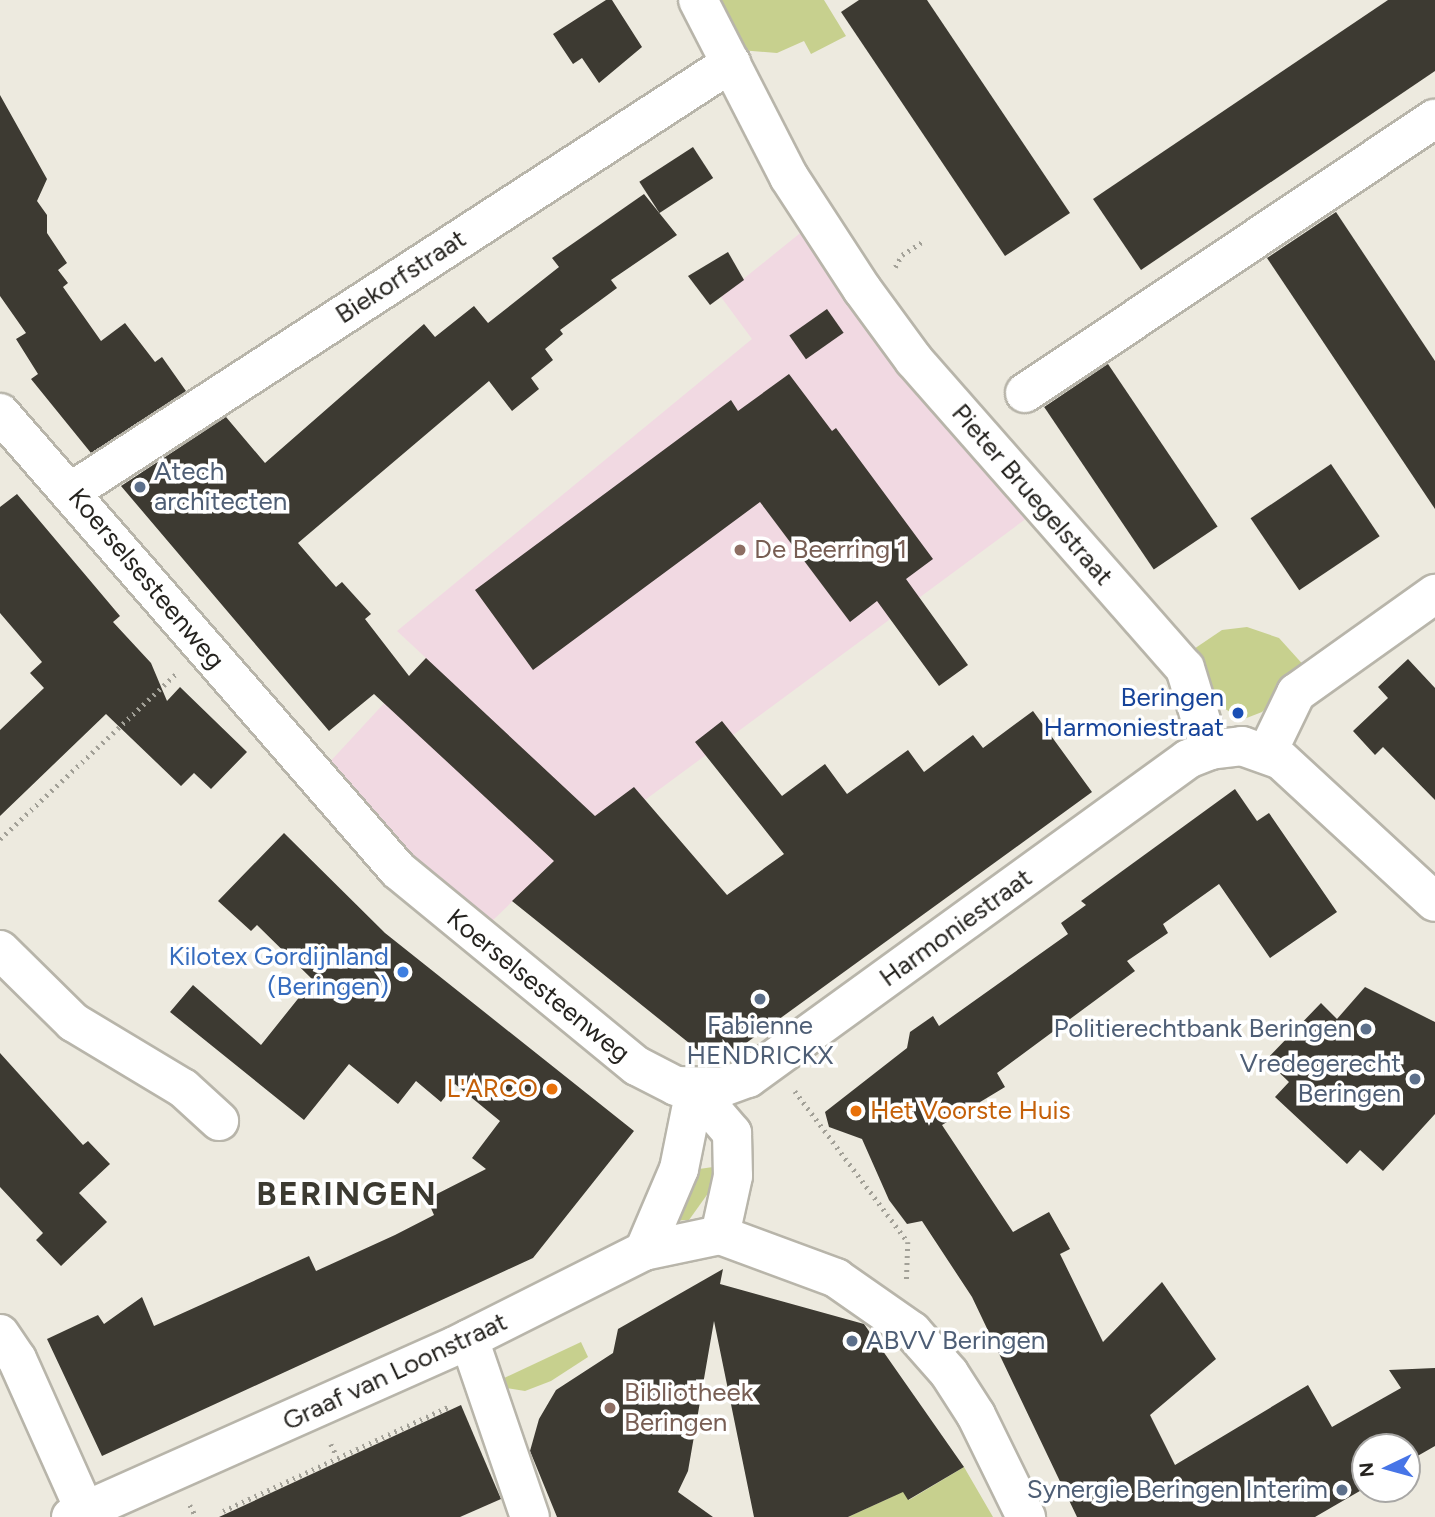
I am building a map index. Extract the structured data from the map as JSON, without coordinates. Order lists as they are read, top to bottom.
{
  "streets": {
    "street": [
      "Biekorfstraat",
      "Pieter Bruegelstraat",
      "Koerselsesteenweg",
      "Harmoniestraat",
      "Graaf van Loonstraat"
    ]
  },
  "crossings": [
    ["Biekorfstraat", "Pieter Bruegelstraat"],
    ["Biekorfstraat", "Koerselsesteenweg"],
    ["Pieter Bruegelstraat", "Harmoniestraat"],
    ["Koerselsesteenweg", "Harmoniestraat"],
    ["Koerselsesteenweg", "Graaf van Loonstraat"]
  ],
  "districts": ["BERINGEN"],
  "places": [
    "Atech architecten",
    "De Beerring 1",
    "Beringen Harmoniestraat",
    "Kilotex Gordijnland (Beringen)",
    "Fabienne HENDRICKX",
    "Politierechtbank Beringen",
    "Vredegerecht Beringen",
    "L'ARCO",
    "Het Voorste Huis",
    "ABVV Beringen",
    "Bibliotheek Beringen",
    "Synergie Beringen Interim"
  ],
  "north": "left"
}
